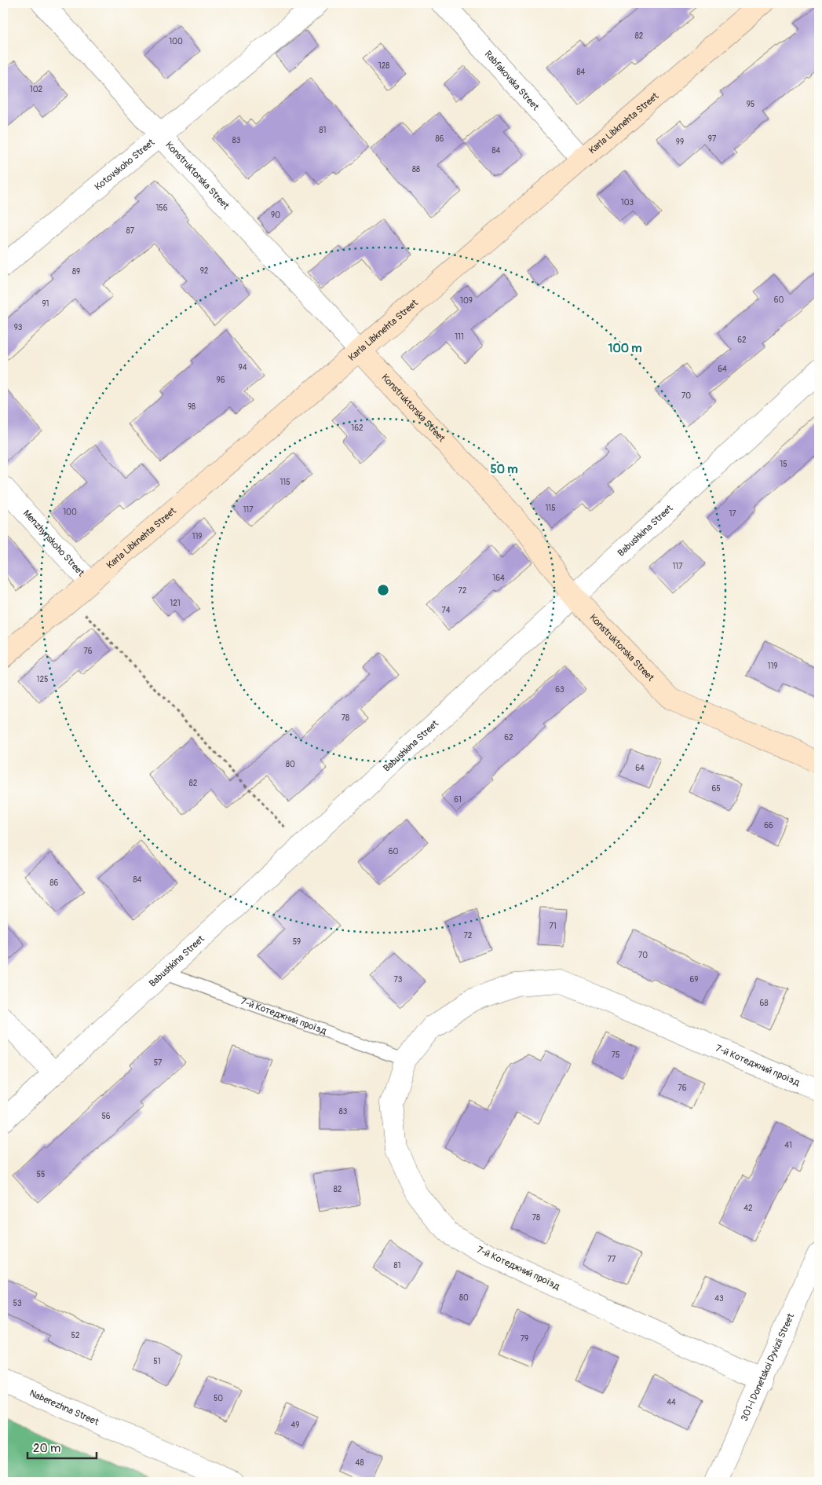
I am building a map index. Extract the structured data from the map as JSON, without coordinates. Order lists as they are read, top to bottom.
{
  "streets": {
    "street": [
      "Rabfakovska Street",
      "Karla Libknehta Street",
      "Kotovskoho Street",
      "Konstruktorska Street",
      "Babushkina Street",
      "Menzhynskoho Street",
      "7-й Котеджний проїзд",
      "301-i Donetskoi Dyvizii Street",
      "Naberezhna Street"
    ]
  },
  "crossings": [
    ["Rabfakovska Street", "Karla Libknehta Street"],
    ["Karla Libknehta Street", "Konstruktorska Street"],
    ["Karla Libknehta Street", "Menzhynskoho Street"],
    ["Kotovskoho Street", "Konstruktorska Street"],
    ["Konstruktorska Street", "Babushkina Street"],
    ["Babushkina Street", "7-й Котеджний проїзд"],
    ["7-й Котеджний проїзд", "301-i Donetskoi Dyvizii Street"]
  ],
  "house_numbers": [
    "82",
    "100",
    "128",
    "84",
    "102",
    "95",
    "81",
    "86",
    "97",
    "83",
    "99",
    "84",
    "88",
    "103",
    "156",
    "90",
    "87",
    "92",
    "89",
    "60",
    "109",
    "91",
    "93",
    "111",
    "62",
    "94",
    "64",
    "96",
    "70",
    "98",
    "162",
    "15",
    "115",
    "115",
    "117",
    "100",
    "17",
    "119",
    "117",
    "164",
    "72",
    "121",
    "74",
    "76",
    "119",
    "125",
    "63",
    "78",
    "62",
    "80",
    "64",
    "82",
    "65",
    "61",
    "66",
    "60",
    "84",
    "86",
    "71",
    "72",
    "59",
    "70",
    "73",
    "69",
    "68",
    "75",
    "57",
    "76",
    "83",
    "56",
    "41",
    "55",
    "82",
    "42",
    "78",
    "77",
    "81",
    "80",
    "43",
    "53",
    "52",
    "79",
    "51",
    "50",
    "44",
    "49",
    "48"
  ],
  "scale_bar": "20 m",
  "rings": ["100 m", "50 m"]
}
